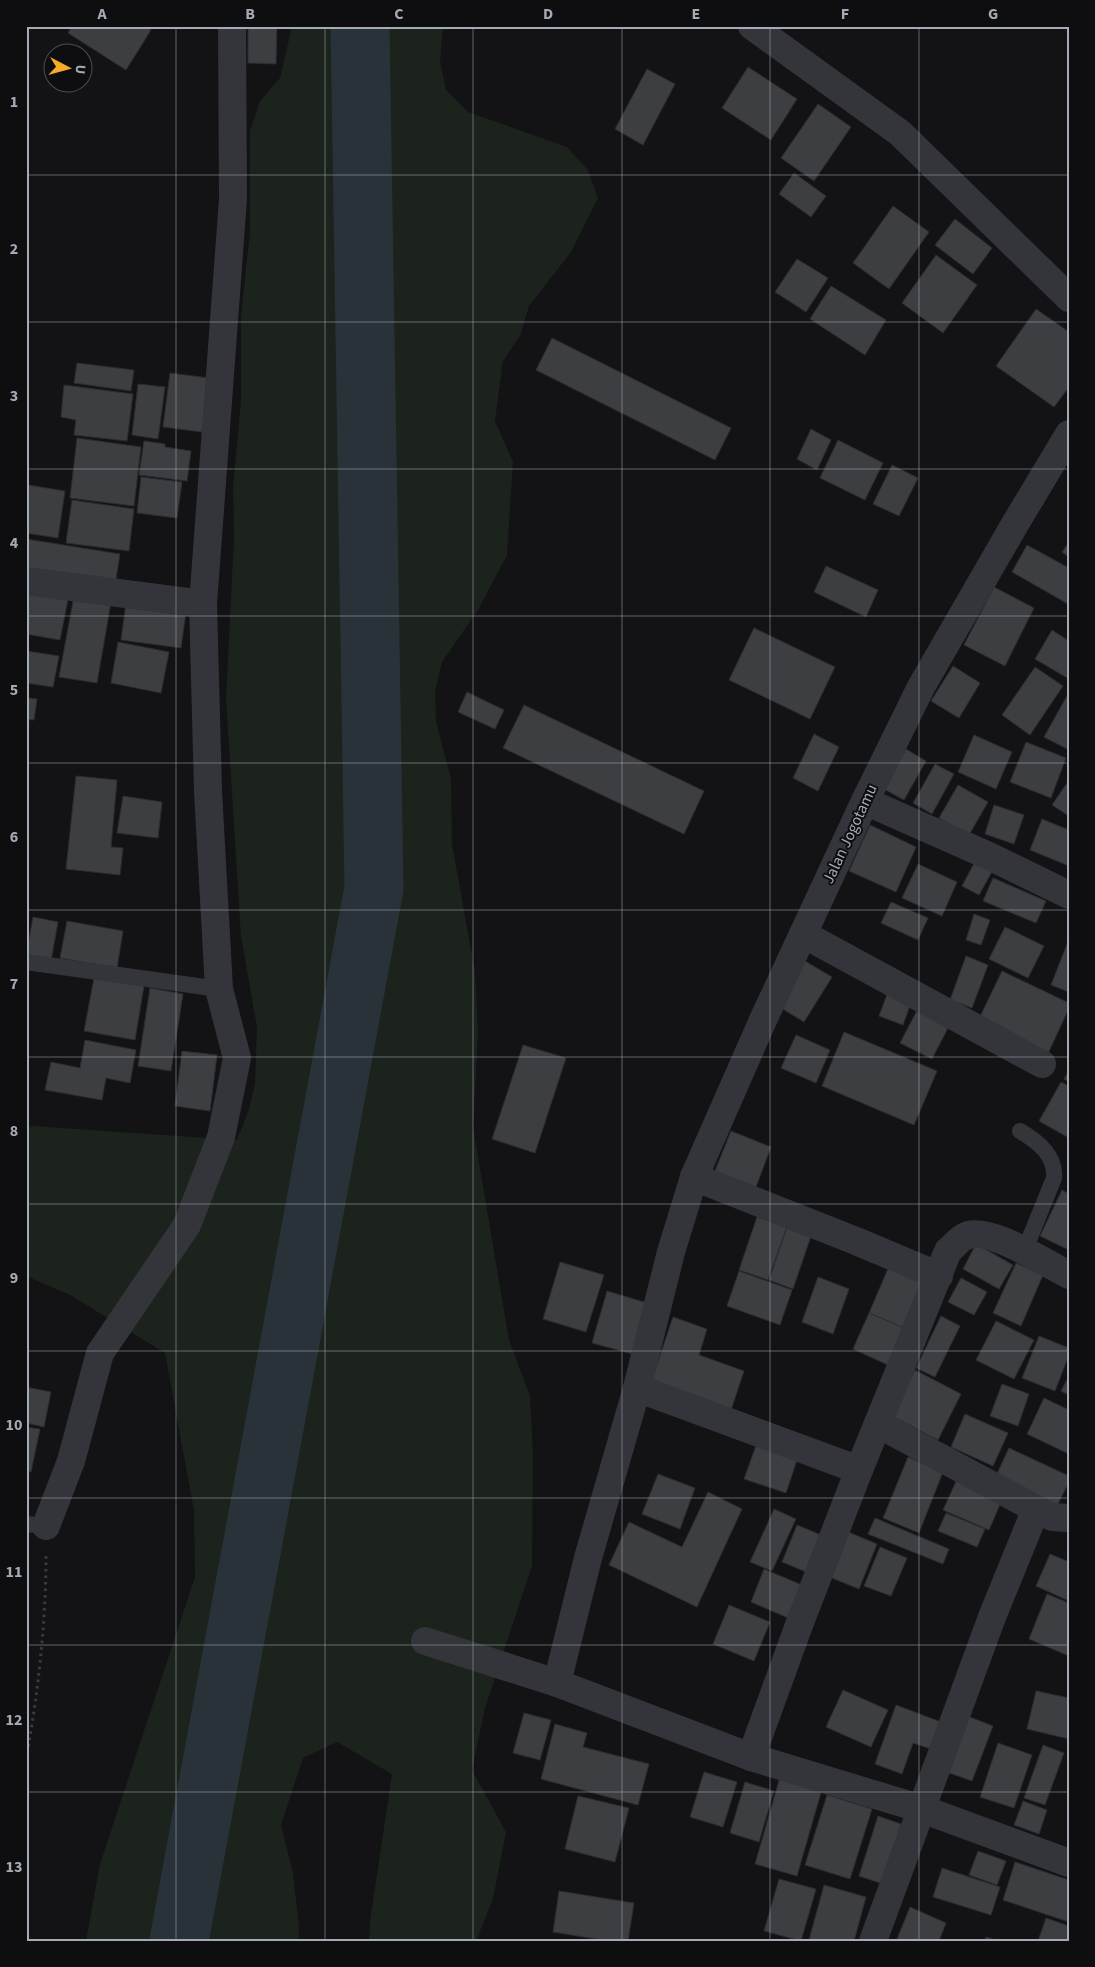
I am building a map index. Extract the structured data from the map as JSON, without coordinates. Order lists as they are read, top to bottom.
{
  "streets": {
    "street": ["Jalan Jogotamu"]
  },
  "north": "right",
  "grid": {
    "columns": [
      "A",
      "B",
      "C",
      "D",
      "E",
      "F",
      "G"
    ],
    "rows": [
      "1",
      "2",
      "3",
      "4",
      "5",
      "6",
      "7",
      "8",
      "9",
      "10",
      "11",
      "12",
      "13"
    ]
  }
}
